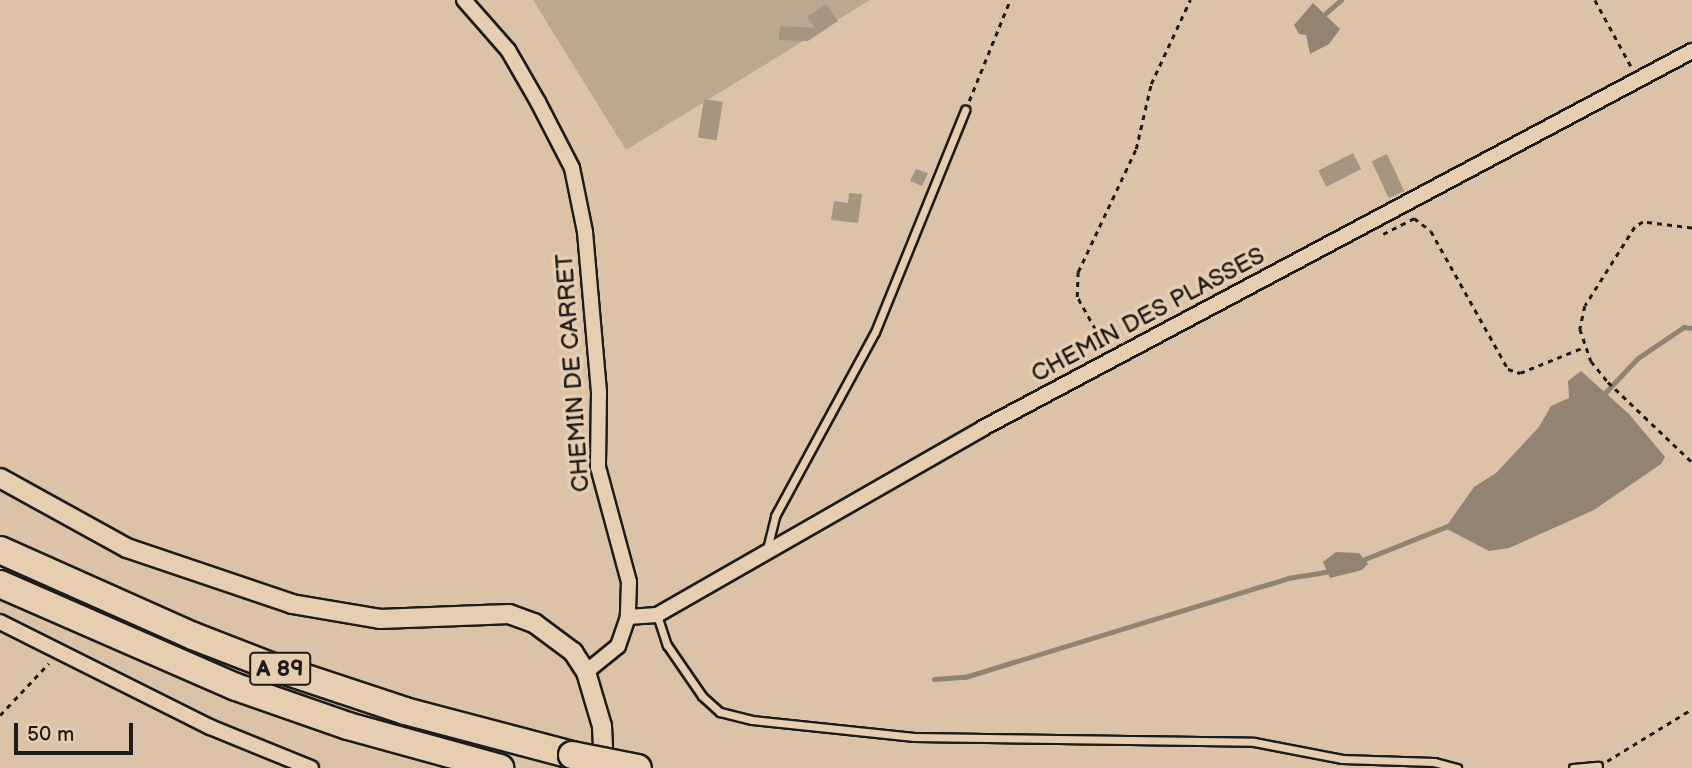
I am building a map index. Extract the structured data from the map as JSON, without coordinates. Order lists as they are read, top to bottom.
{
  "streets": {
    "highway": ["A 89"],
    "street": ["CHEMIN DES PLASSES", "CHEMIN DE CARRET"]
  },
  "crossings": [
    ["CHEMIN DES PLASSES", "CHEMIN DE CARRET"]
  ],
  "scale_bar": "50 m"
}
